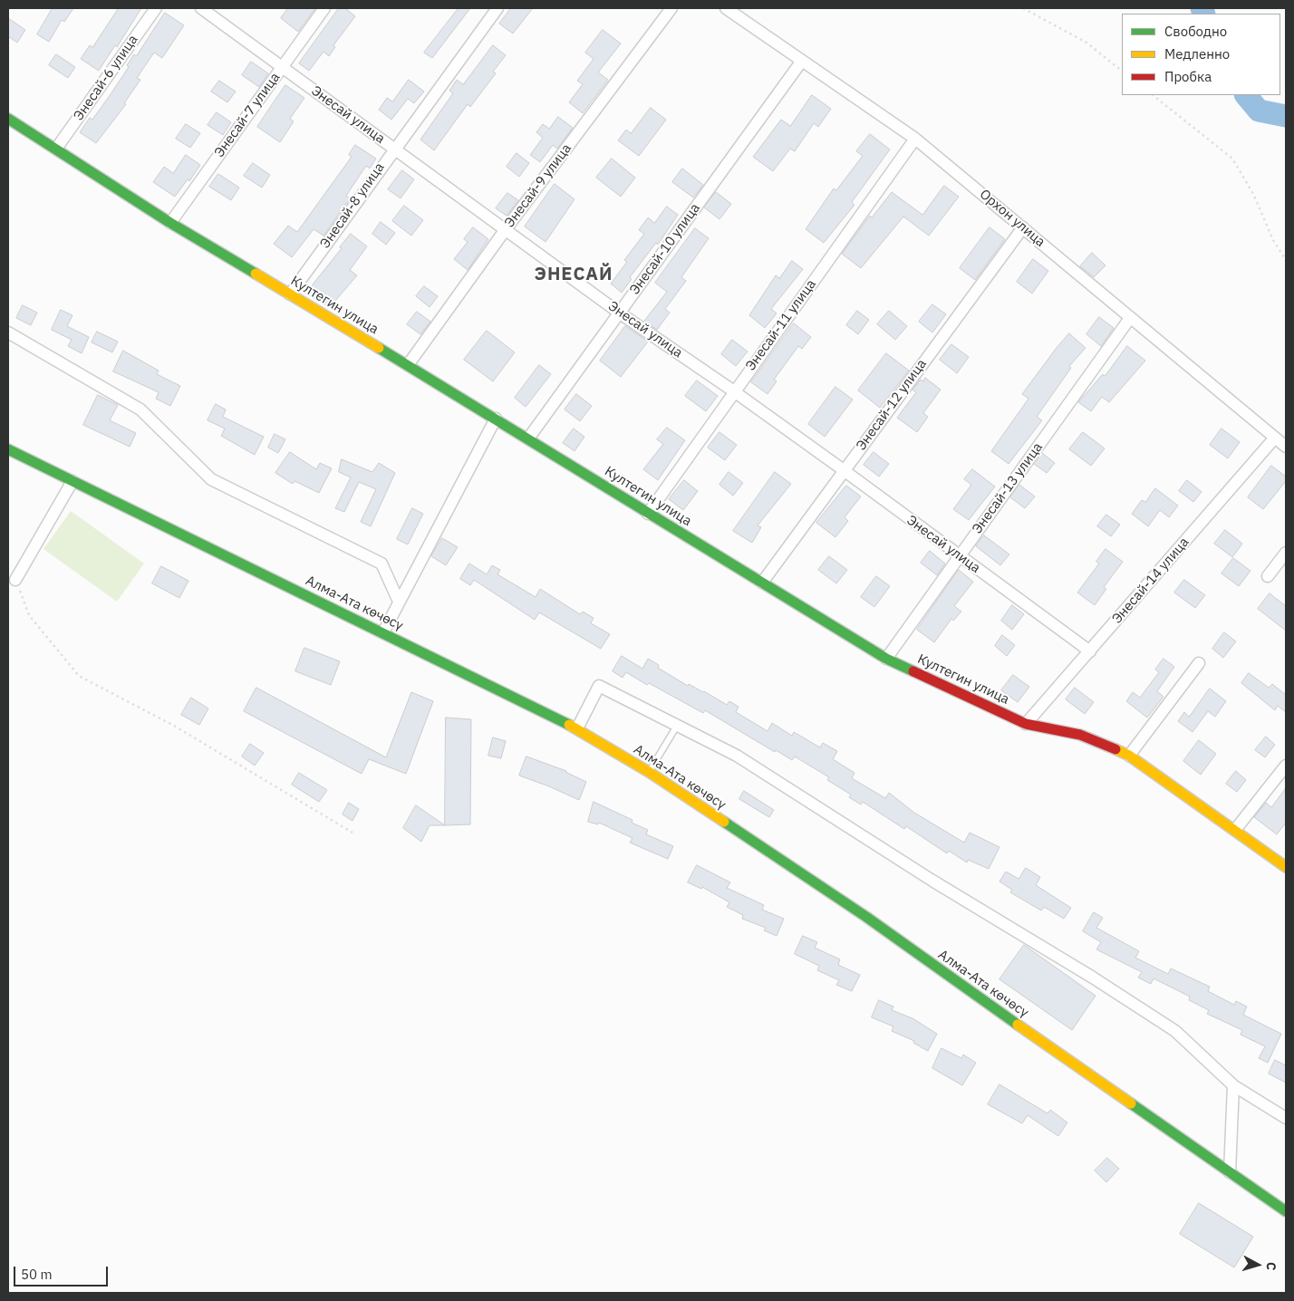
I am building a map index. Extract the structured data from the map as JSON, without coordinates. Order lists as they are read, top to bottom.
{
  "streets": {
    "street": [
      "Энесай-6 улица",
      "Энесай-7 улица",
      "Энесай улица",
      "Энесай-9 улица",
      "Энесай-8 улица",
      "Орхон улица",
      "Энесай-10 улица",
      "Култегин улица",
      "Энесай-11 улица",
      "Энесай-12 улица",
      "Энесай-13 улица",
      "Энесай-14 улица",
      "Алма-Ата көчөсү"
    ]
  },
  "crossings": [
    ["Энесай-6 улица", "Култегин улица"],
    ["Энесай-7 улица", "Энесай улица"],
    ["Энесай-7 улица", "Култегин улица"],
    ["Энесай улица", "Энесай-9 улица"],
    ["Энесай улица", "Энесай-8 улица"],
    ["Энесай улица", "Энесай-10 улица"],
    ["Энесай улица", "Энесай-11 улица"],
    ["Энесай улица", "Энесай-12 улица"],
    ["Энесай улица", "Энесай-13 улица"],
    ["Энесай улица", "Энесай-14 улица"],
    ["Энесай-9 улица", "Култегин улица"],
    ["Энесай-8 улица", "Култегин улица"],
    ["Орхон улица", "Энесай-10 улица"],
    ["Орхон улица", "Энесай-11 улица"],
    ["Орхон улица", "Энесай-12 улица"],
    ["Орхон улица", "Энесай-13 улица"],
    ["Орхон улица", "Энесай-14 улица"],
    ["Энесай-10 улица", "Култегин улица"],
    ["Култегин улица", "Энесай-11 улица"],
    ["Култегин улица", "Энесай-12 улица"],
    ["Култегин улица", "Энесай-13 улица"],
    ["Култегин улица", "Энесай-14 улица"]
  ],
  "districts": ["ЭНЕСАЙ"],
  "legend": ["Свободно", "Медленно", "Пробка"],
  "scale_bar": "50 m",
  "north": "right"
}
